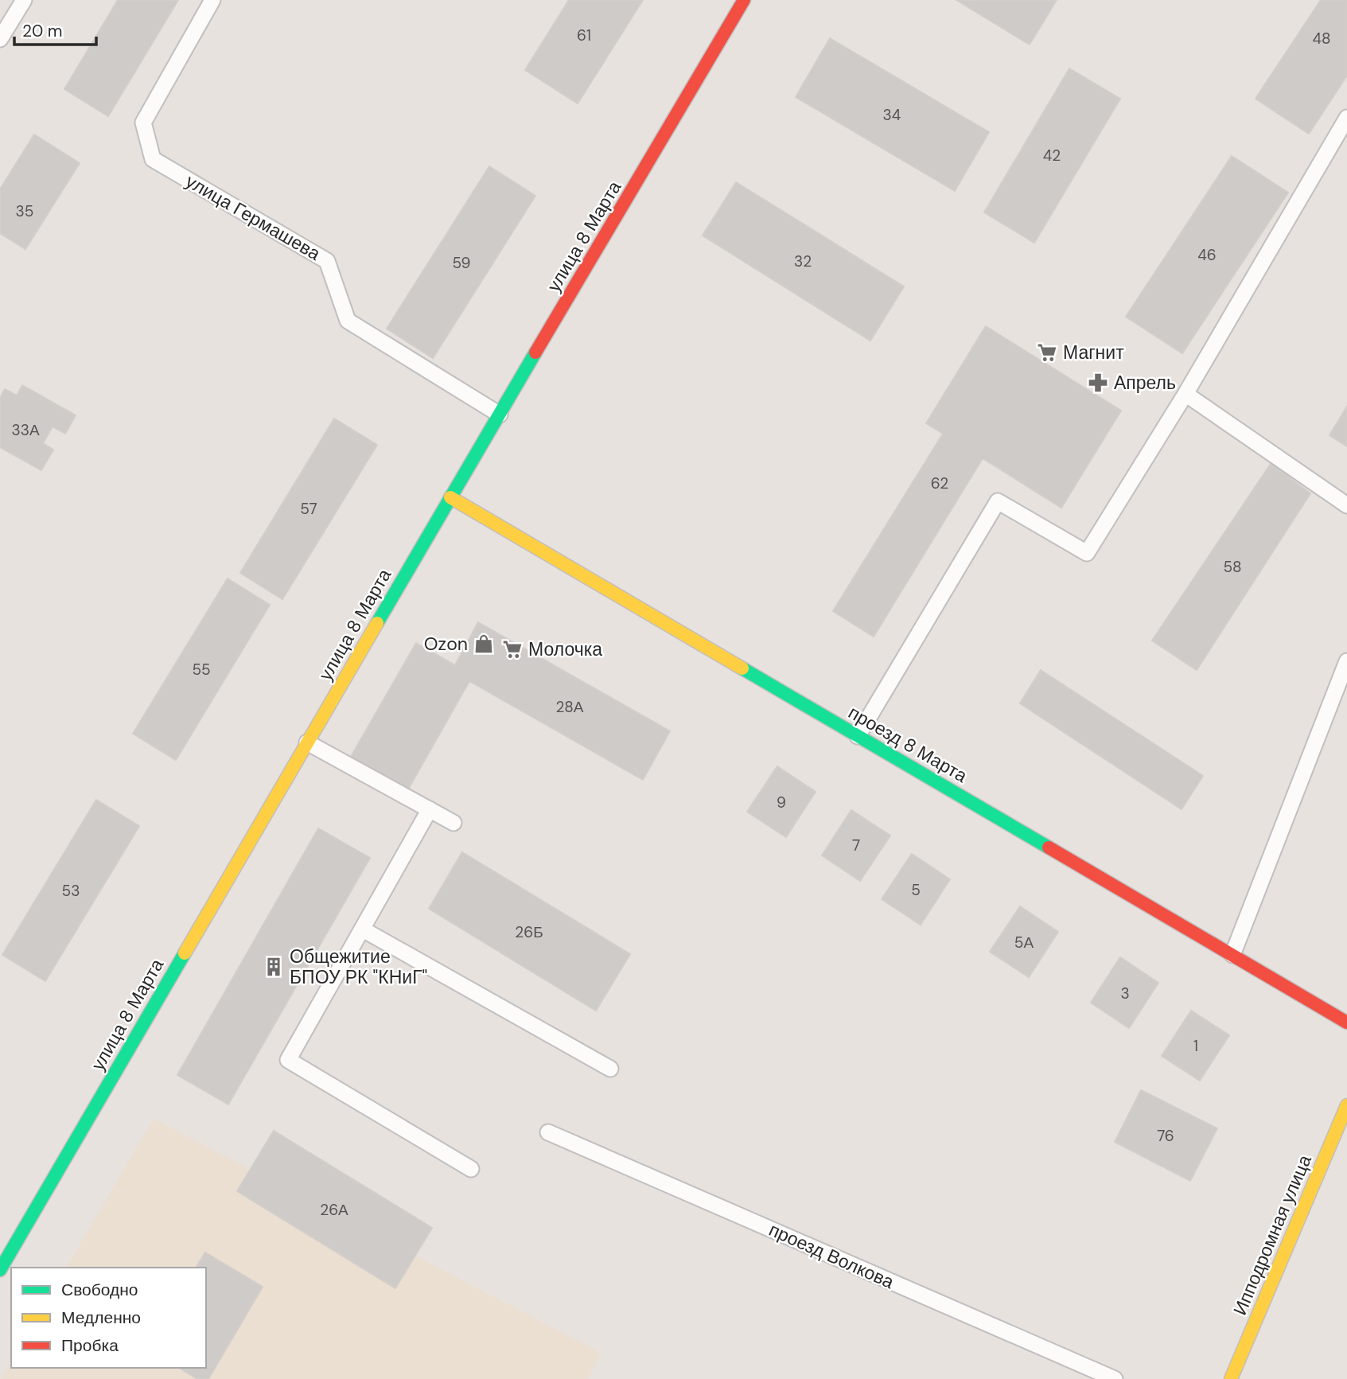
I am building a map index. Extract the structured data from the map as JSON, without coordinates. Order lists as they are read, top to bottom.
{
  "streets": {
    "street": ["улица 8 Марта", "проезд 8 Марта", "Ипподромная улица"],
    "lane": ["улица Гермашева", "проезд Волкова"]
  },
  "crossings": [
    ["улица Гермашева", "улица 8 Марта"],
    ["улица 8 Марта", "проезд 8 Марта"]
  ],
  "places": {
    "supermarket": ["Магнит", "Молочка"],
    "pharmacy": ["Апрель"],
    "shop": ["Ozon"],
    "building": ["Общежитие БПОУ РК \"КНиГ\""]
  },
  "house_numbers": [
    "61",
    "48",
    "34",
    "42",
    "35",
    "46",
    "32",
    "59",
    "33А",
    "62",
    "57",
    "58",
    "55",
    "28А",
    "9",
    "7",
    "5",
    "53",
    "26Б",
    "5А",
    "3",
    "1",
    "76",
    "26А"
  ],
  "legend": ["Свободно", "Медленно", "Пробка"],
  "scale_bar": "20 m"
}
